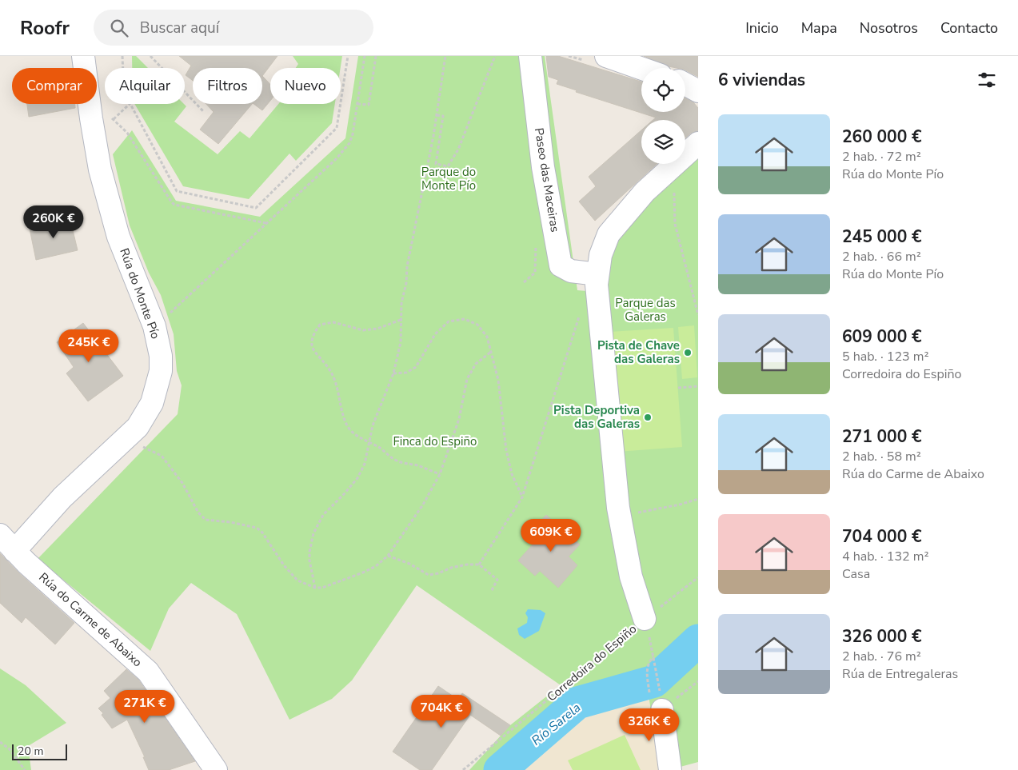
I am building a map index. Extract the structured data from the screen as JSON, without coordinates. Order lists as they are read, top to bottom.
{
  "streets": {
    "street": [
      "Paseo das Maceiras",
      "Rúa do Monte Pío",
      "Rúa do Carme de Abaixo",
      "Corredoira do Espiño"
    ]
  },
  "crossings": [
    ["Paseo das Maceiras", "Corredoira do Espiño"],
    ["Rúa do Monte Pío", "Rúa do Carme de Abaixo"]
  ],
  "water": ["Río Sarela"],
  "parks": ["Parque do Monte Pío", "Parque das Galeras", "Finca do Espiño"],
  "places": ["Pista de Chave das Galeras", "Pista Deportiva das Galeras"],
  "scale_bar": "20 m",
  "page": {
    "header": "Roofr",
    "search": "Buscar aquí",
    "nav": [
      "Inicio",
      "Mapa",
      "Nosotros",
      "Contacto"
    ],
    "heading": "6 viviendas",
    "chip": [
      "Comprar",
      "Alquilar",
      "Filtros",
      "Nuevo"
    ],
    "list": [
      {
        "name": "260 000 €",
        "note": "2 hab. · 72 m² · Rúa do Monte Pío"
      },
      {
        "name": "245 000 €",
        "note": "2 hab. · 66 m² · Rúa do Monte Pío"
      },
      {
        "name": "609 000 €",
        "note": "5 hab. · 123 m² · Corredoira do Espiño"
      },
      {
        "name": "271 000 €",
        "note": "2 hab. · 58 m² · Rúa do Carme de Abaixo"
      },
      {
        "name": "704 000 €",
        "note": "4 hab. · 132 m² · Casa"
      },
      {
        "name": "326 000 €",
        "note": "2 hab. · 76 m² · Rúa de Entregaleras"
      }
    ],
    "price": [
      "260K €",
      "245K €",
      "609K €",
      "271K €",
      "704K €",
      "326K €"
    ],
    "scale": "20 m"
  }
}
